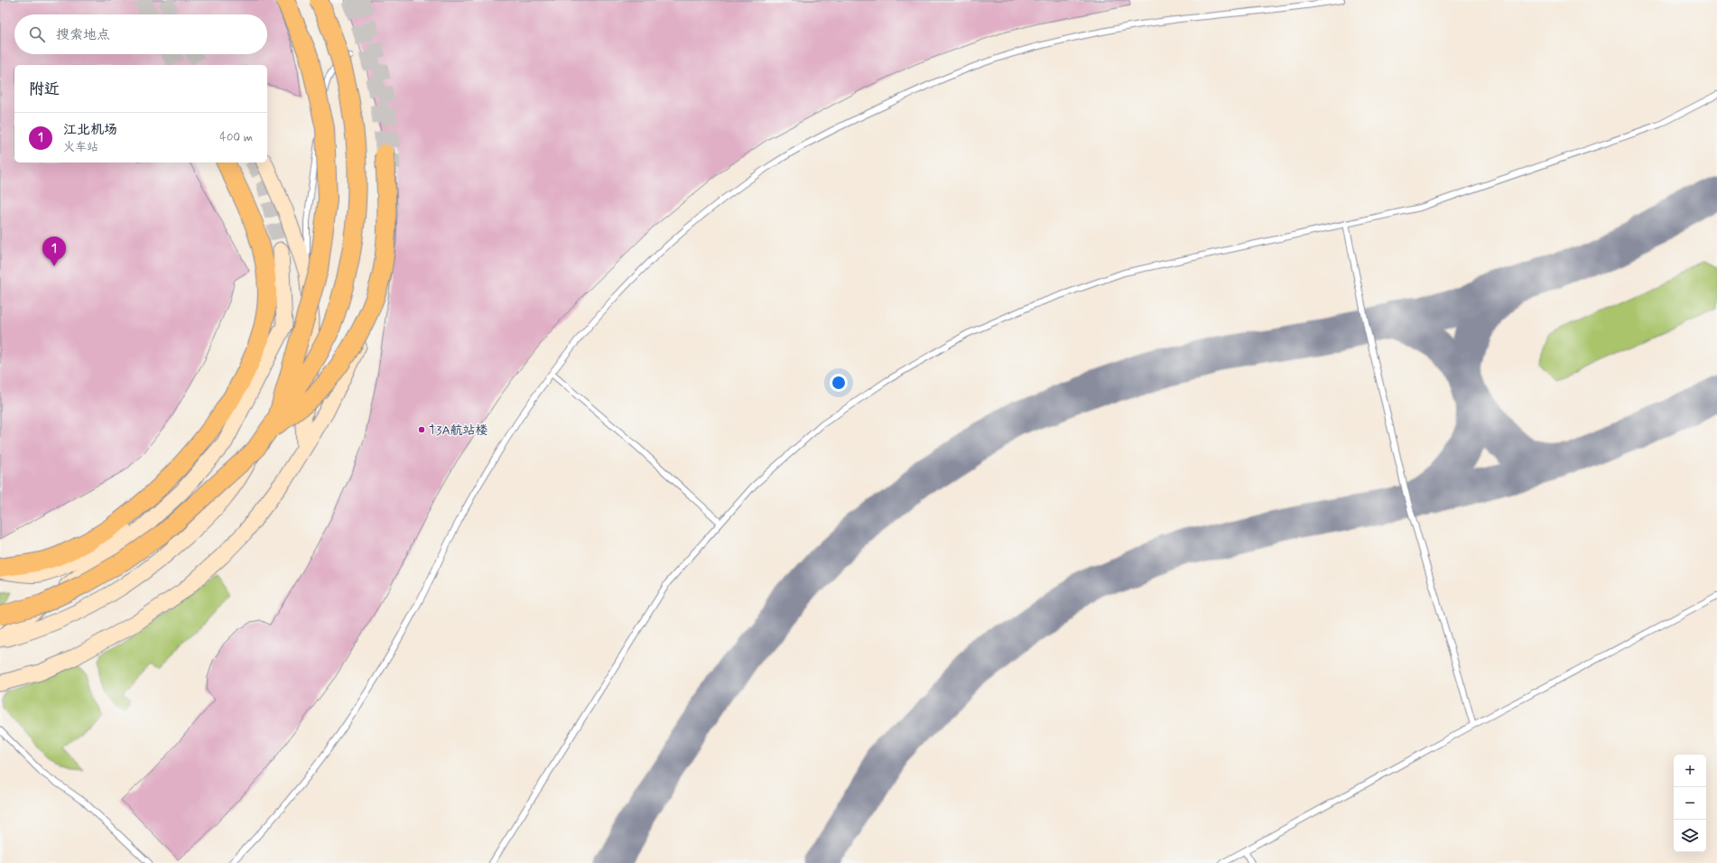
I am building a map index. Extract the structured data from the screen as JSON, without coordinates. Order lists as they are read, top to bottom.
{
  "places": ["T3A航站楼"],
  "page": {
    "search": "搜索地点",
    "heading": "附近",
    "list": [
      {
        "mark": "1",
        "name": "江北机场",
        "note": "火车站",
        "value": "400 m"
      }
    ],
    "pins": "1",
    "map_buttons": ["+", "−"]
  }
}
